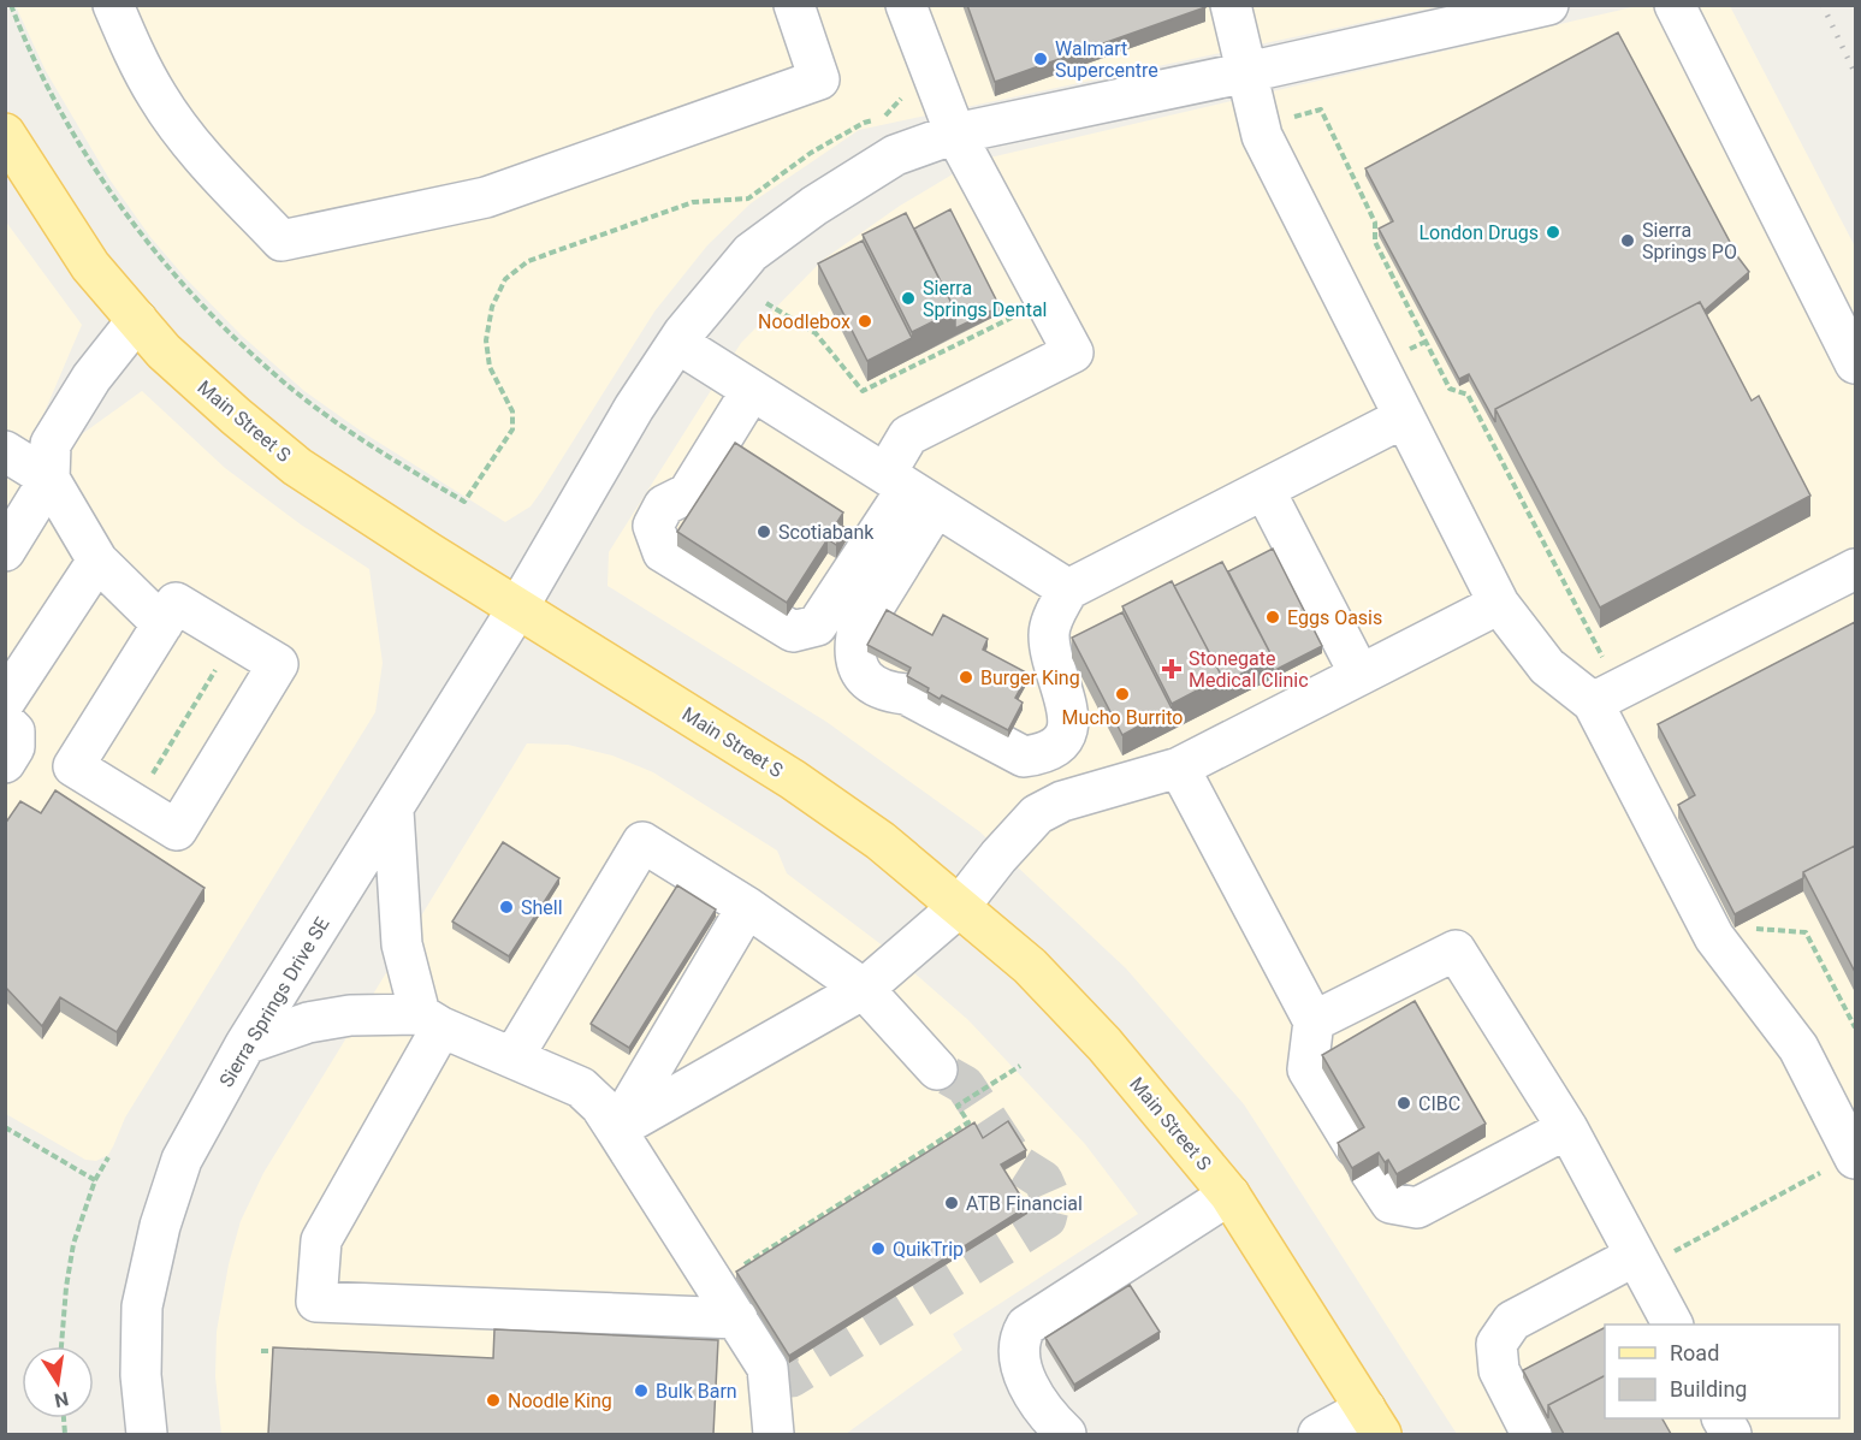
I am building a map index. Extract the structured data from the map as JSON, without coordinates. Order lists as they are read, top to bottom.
{
  "streets": {
    "main road": ["Main Street S"],
    "street": ["Sierra Springs Drive SE"]
  },
  "crossings": [
    ["Main Street S", "Sierra Springs Drive SE"]
  ],
  "places": {
    "other": [
      "Walmart Supercentre",
      "London Drugs",
      "Sierra Springs PO",
      "Sierra Springs Dental",
      "Noodlebox",
      "Scotiabank",
      "Eggs Oasis",
      "Burger King",
      "Mucho Burrito",
      "Shell",
      "CIBC",
      "ATB Financial",
      "QuikTrip",
      "Bulk Barn",
      "Noodle King"
    ],
    "health": ["Stonegate Medical Clinic"]
  },
  "legend": ["Road", "Building"],
  "north": "bottom"
}
